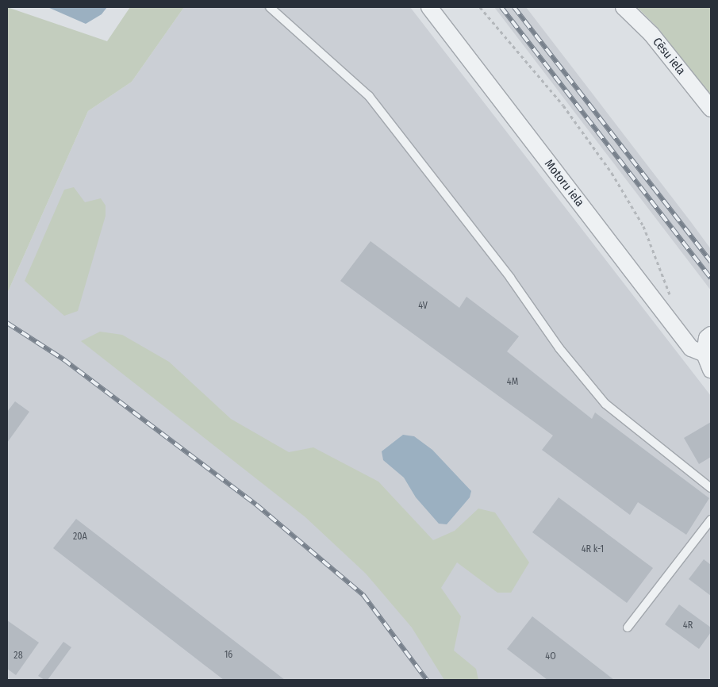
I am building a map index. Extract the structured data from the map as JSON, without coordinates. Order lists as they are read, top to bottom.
{
  "streets": {
    "street": ["Cēsu iela", "Motoru iela"]
  },
  "house_numbers": [
    "4V",
    "4M",
    "20A",
    "4R k-1",
    "4R",
    "16",
    "28",
    "4O"
  ]
}
